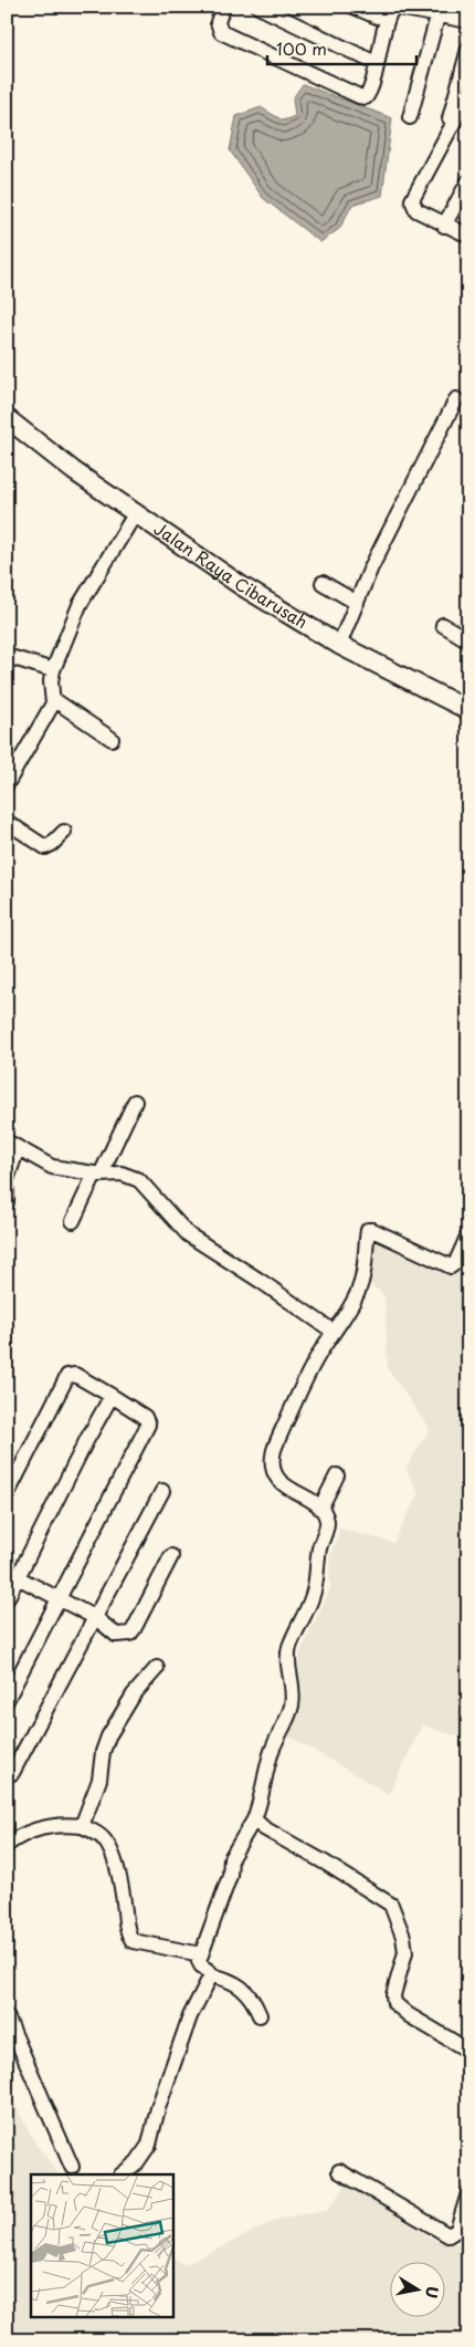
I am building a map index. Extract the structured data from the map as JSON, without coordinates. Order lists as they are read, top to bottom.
{
  "streets": {
    "main road": ["Jalan Raya Cibarusah"]
  },
  "scale_bar": "100 m",
  "north": "right"
}
